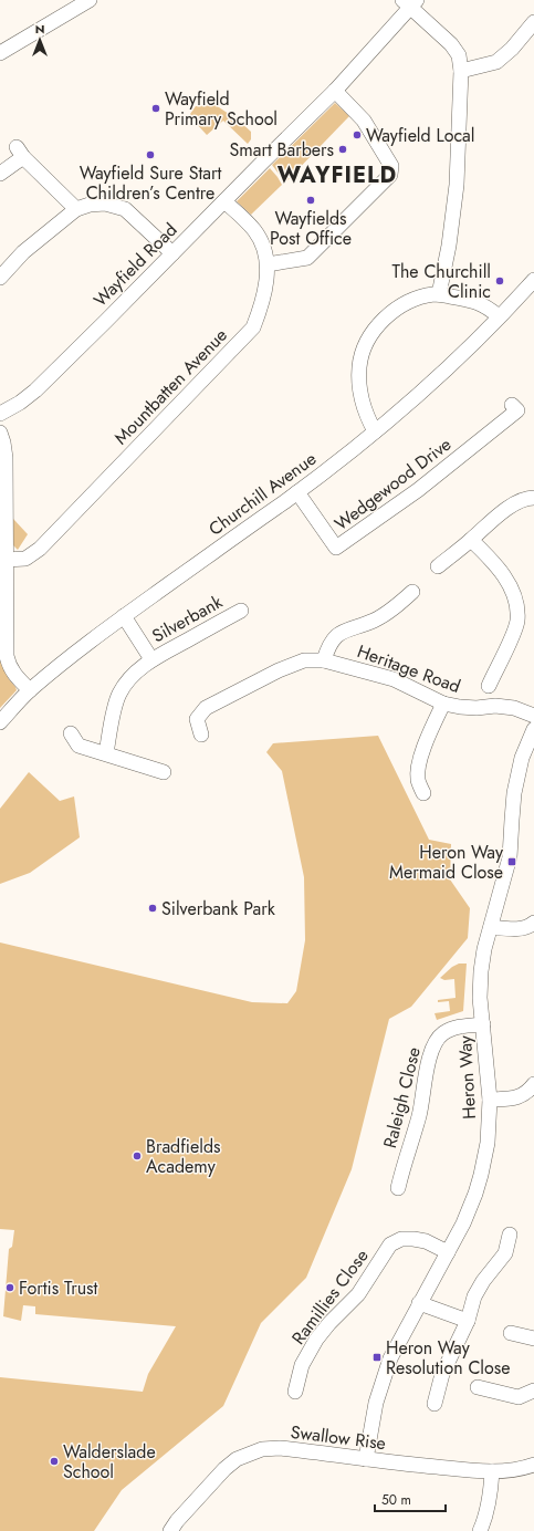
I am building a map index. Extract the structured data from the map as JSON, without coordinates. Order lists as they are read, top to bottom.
{
  "streets": {
    "street": [
      "Wayfield Road",
      "Mountbatten Avenue",
      "Wedgewood Drive",
      "Churchill Avenue",
      "Silverbank",
      "Heritage Road",
      "Heron Way",
      "Raleigh Close",
      "Ramillies Close",
      "Swallow Rise"
    ]
  },
  "crossings": [
    ["Wayfield Road", "Mountbatten Avenue"],
    ["Wedgewood Drive", "Churchill Avenue"],
    ["Churchill Avenue", "Silverbank"],
    ["Heron Way", "Raleigh Close"],
    ["Heron Way", "Ramillies Close"],
    ["Heron Way", "Swallow Rise"]
  ],
  "districts": ["WAYFIELD"],
  "places": {
    "other": [
      "Wayfield Primary School",
      "Wayfield Local",
      "Smart Barbers",
      "Wayfield Sure Start Children’s Centre",
      "Wayfields Post Office",
      "The Churchill Clinic",
      "Silverbank Park",
      "Bradfields Academy",
      "Fortis Trust",
      "Walderslade School"
    ],
    "transit": ["Heron Way Mermaid Close", "Heron Way Resolution Close"]
  },
  "scale_bar": "50 m",
  "north": "top"
}
